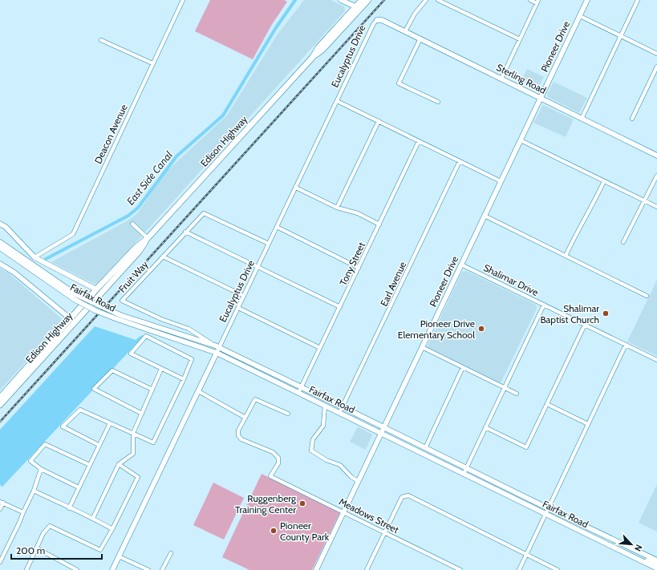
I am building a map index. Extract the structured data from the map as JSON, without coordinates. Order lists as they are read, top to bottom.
{
  "streets": {
    "main road": [
      "Pioneer Drive",
      "Eucalyptus Drive",
      "Sterling Road",
      "Edison Highway",
      "Fairfax Road"
    ],
    "street": [
      "Deacon Avenue",
      "Tony Street",
      "Fruit Way",
      "Shalimar Drive",
      "Earl Avenue",
      "Meadows Street"
    ]
  },
  "crossings": [
    ["Pioneer Drive", "Sterling Road"],
    ["Pioneer Drive", "Shalimar Drive"],
    ["Pioneer Drive", "Fairfax Road"],
    ["Pioneer Drive", "Meadows Street"],
    ["Eucalyptus Drive", "Sterling Road"],
    ["Eucalyptus Drive", "Fruit Way"],
    ["Eucalyptus Drive", "Fairfax Road"],
    ["Tony Street", "Fairfax Road"],
    ["Fruit Way", "Fairfax Road"],
    ["Earl Avenue", "Fairfax Road"]
  ],
  "water": ["East Side Canal"],
  "places": [
    "Shalimar Baptist Church",
    "Pioneer Drive Elementary School",
    "Ruggenberg Training Center",
    "Pioneer County Park"
  ],
  "scale_bar": "200 m",
  "north": "bottom right"
}
